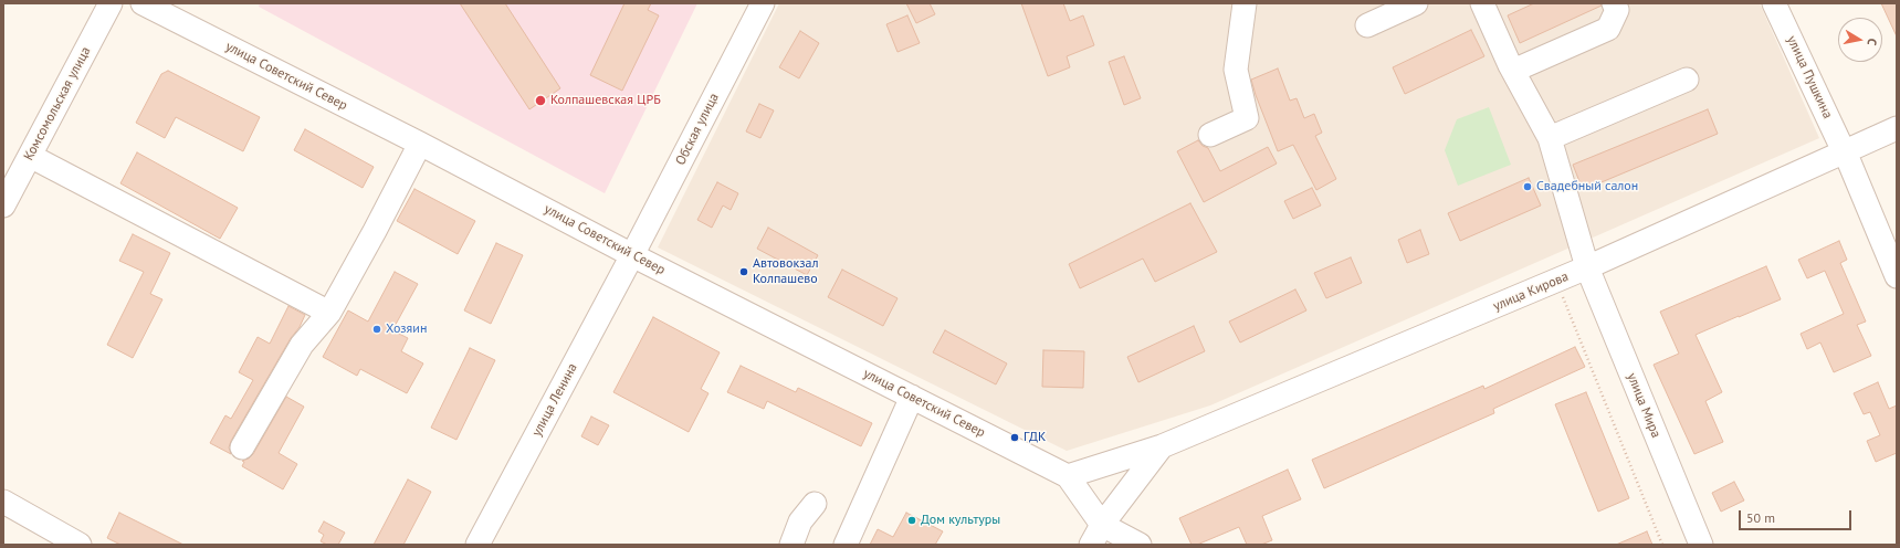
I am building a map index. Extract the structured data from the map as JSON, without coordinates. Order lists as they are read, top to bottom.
{
  "streets": {
    "street": [
      "улица Советский Север",
      "улица Пушкина",
      "Комсомольская улица",
      "Обская улица",
      "улица Кирова",
      "улица Ленина",
      "улица Мира"
    ]
  },
  "crossings": [
    ["улица Советский Север", "Обская улица"],
    ["улица Советский Север", "улица Кирова"],
    ["улица Советский Север", "улица Ленина"],
    ["улица Пушкина", "улица Кирова"],
    ["Обская улица", "улица Ленина"],
    ["улица Кирова", "улица Мира"]
  ],
  "places": [
    "Колпашевская ЦРБ",
    "Свадебный салон",
    "Автовокзал Колпашево",
    "Хозяин",
    "ГДК",
    "Дом культуры"
  ],
  "scale_bar": "50 m",
  "north": "right"
}
